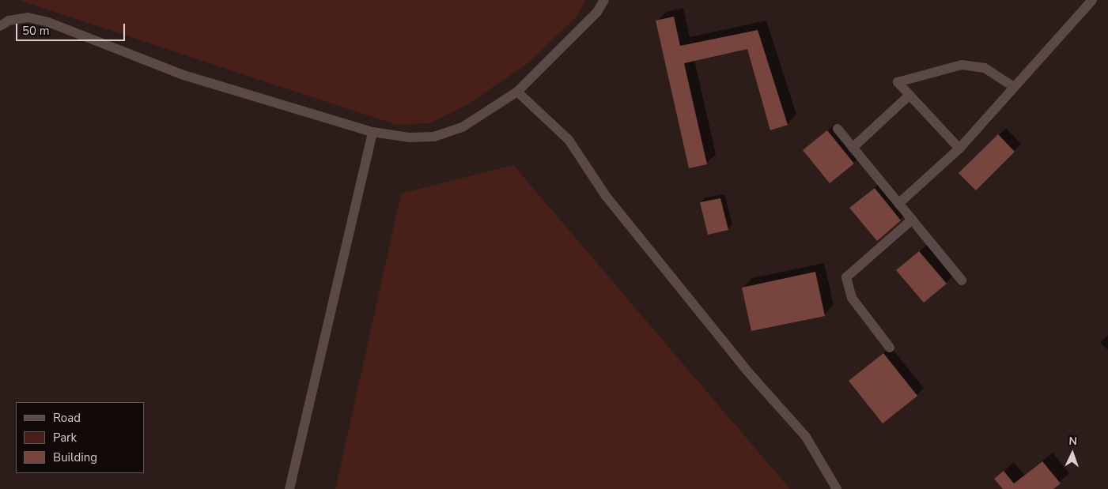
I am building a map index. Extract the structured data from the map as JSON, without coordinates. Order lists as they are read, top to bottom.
{
  "legend": ["Road", "Park", "Building"],
  "scale_bar": "50 m",
  "north": "top"
}
